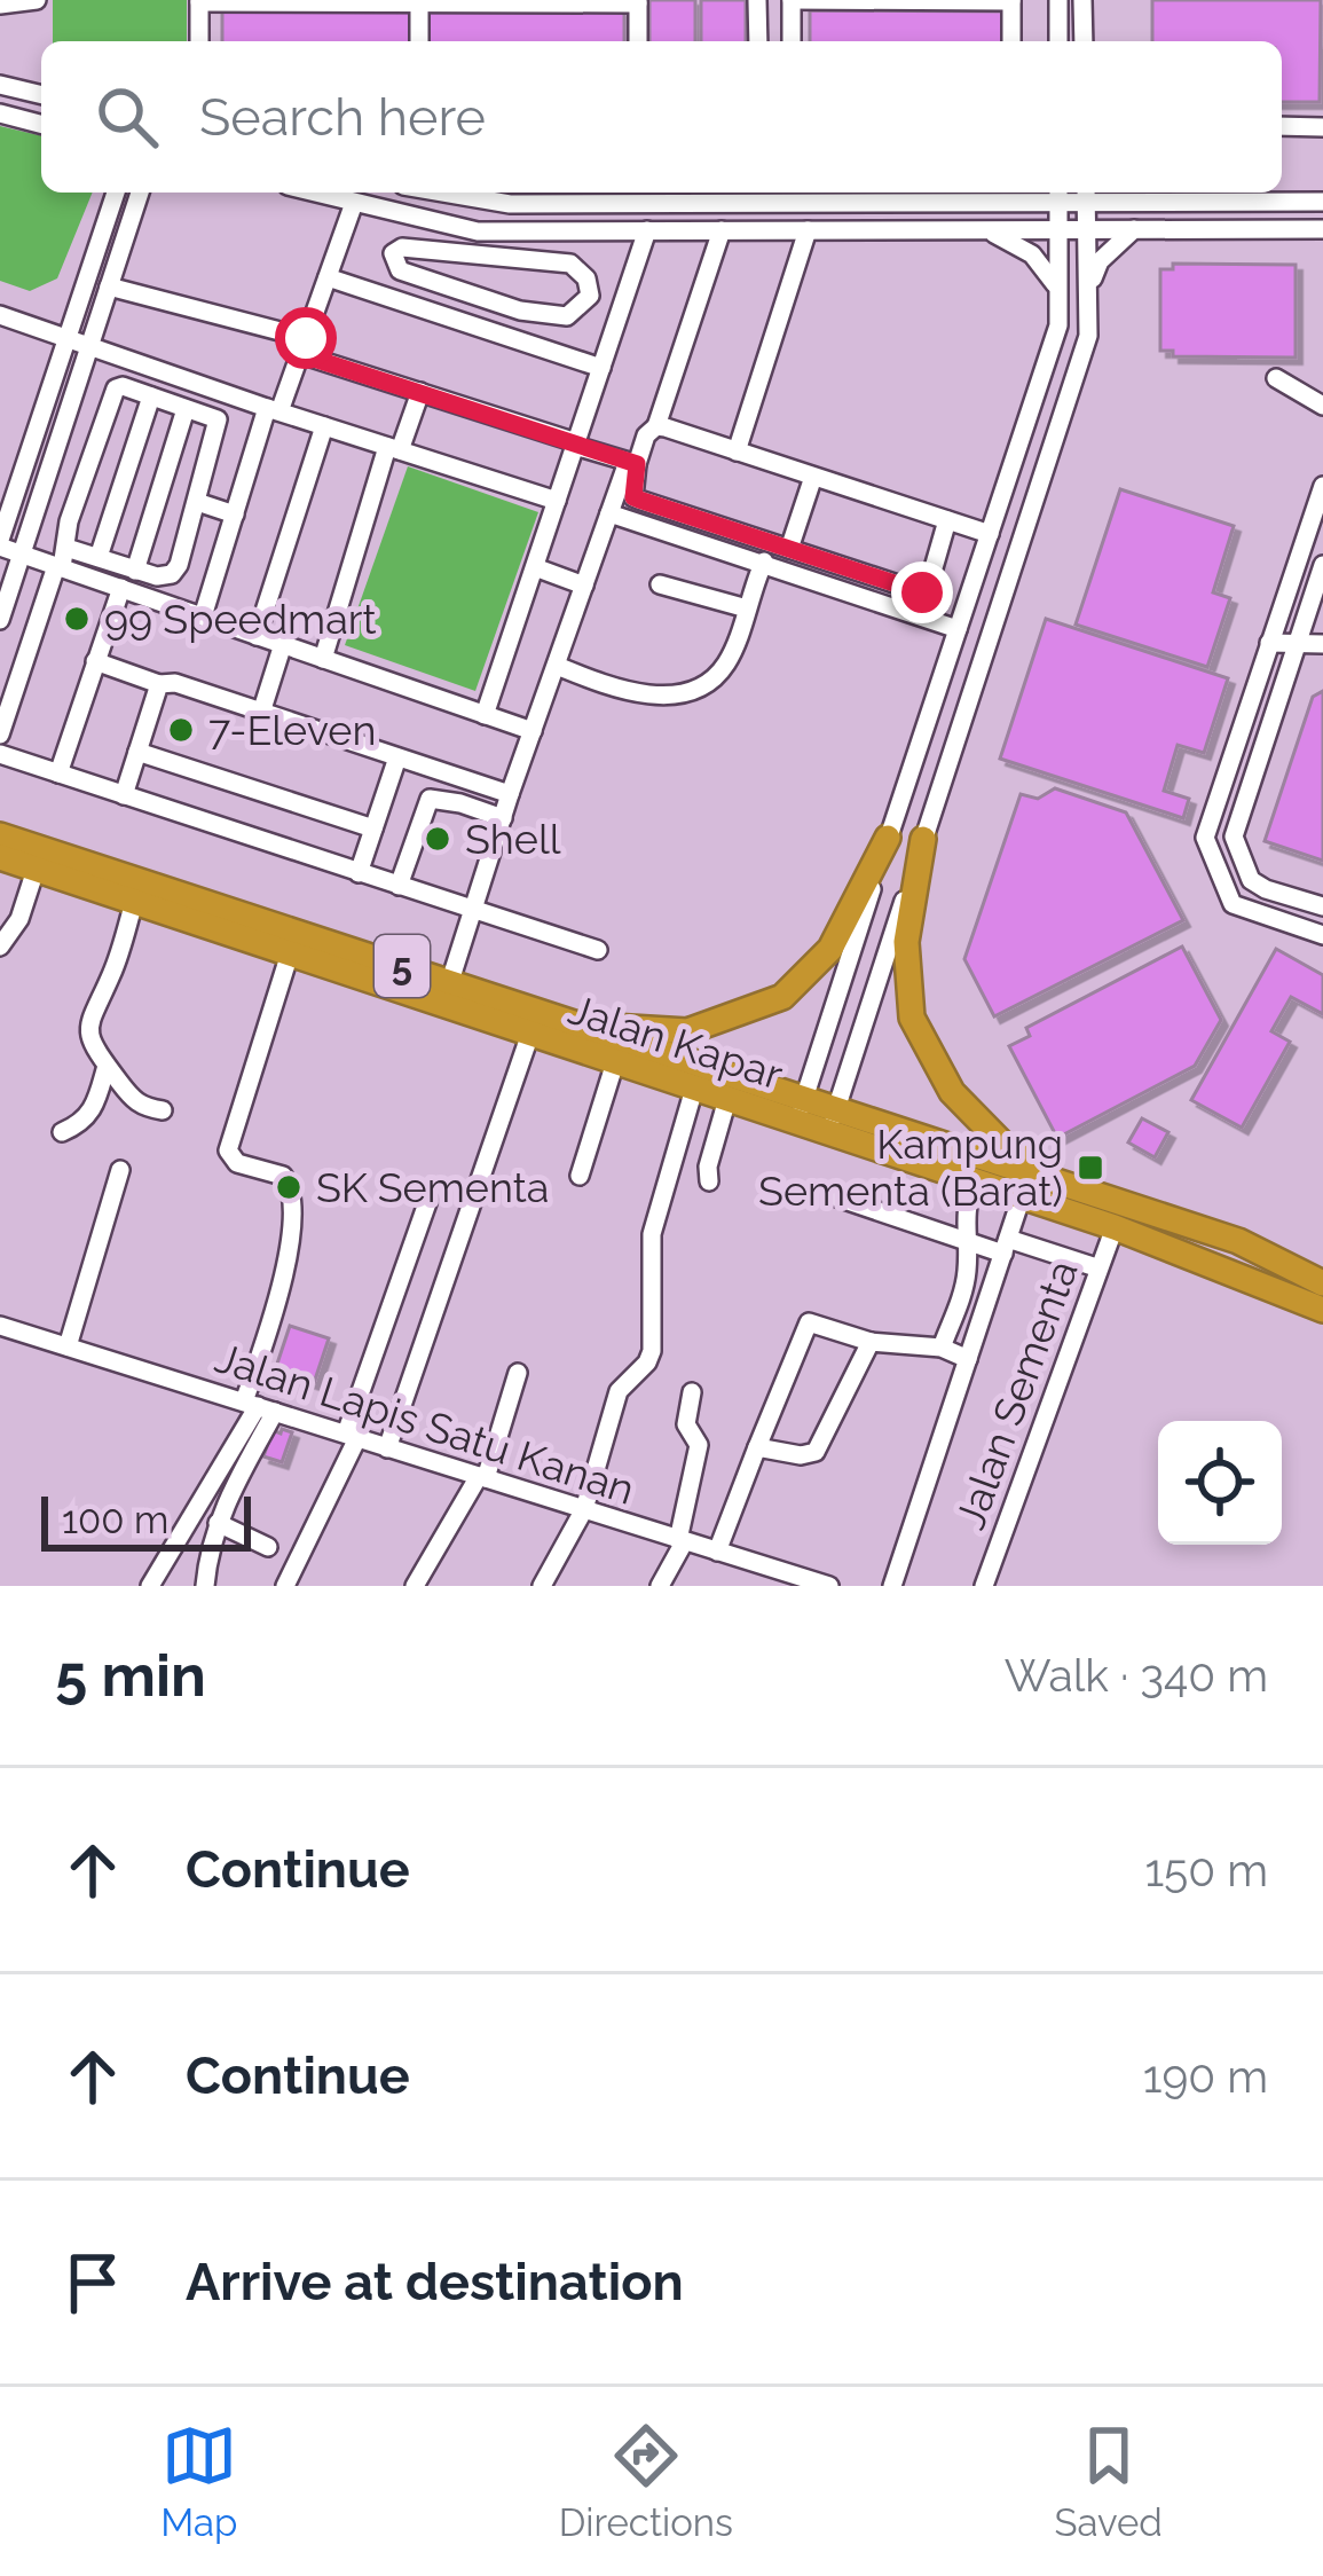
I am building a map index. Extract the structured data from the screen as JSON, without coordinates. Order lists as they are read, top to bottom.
{
  "streets": {
    "highway": ["5", "Jalan Kapar"],
    "street": ["Jalan Sementa", "Jalan Lapis Satu Kanan"]
  },
  "crossings": [
    ["Jalan Kapar", "Jalan Sementa"]
  ],
  "places": {
    "other": [
      "99 Speedmart",
      "7-Eleven",
      "Shell",
      "SK Sementa"
    ],
    "transit": ["Kampung Sementa (Barat)"]
  },
  "scale_bar": "100 m",
  "page": {
    "search": "Search here",
    "scale": "100 m",
    "heading": ["5 min", "Walk · 340 m"],
    "list": [
      ["Continue", "150 m"],
      ["Continue", "190 m"],
      "Arrive at destination"
    ],
    "nav": ["Map", "Directions", "Saved"]
  }
}
